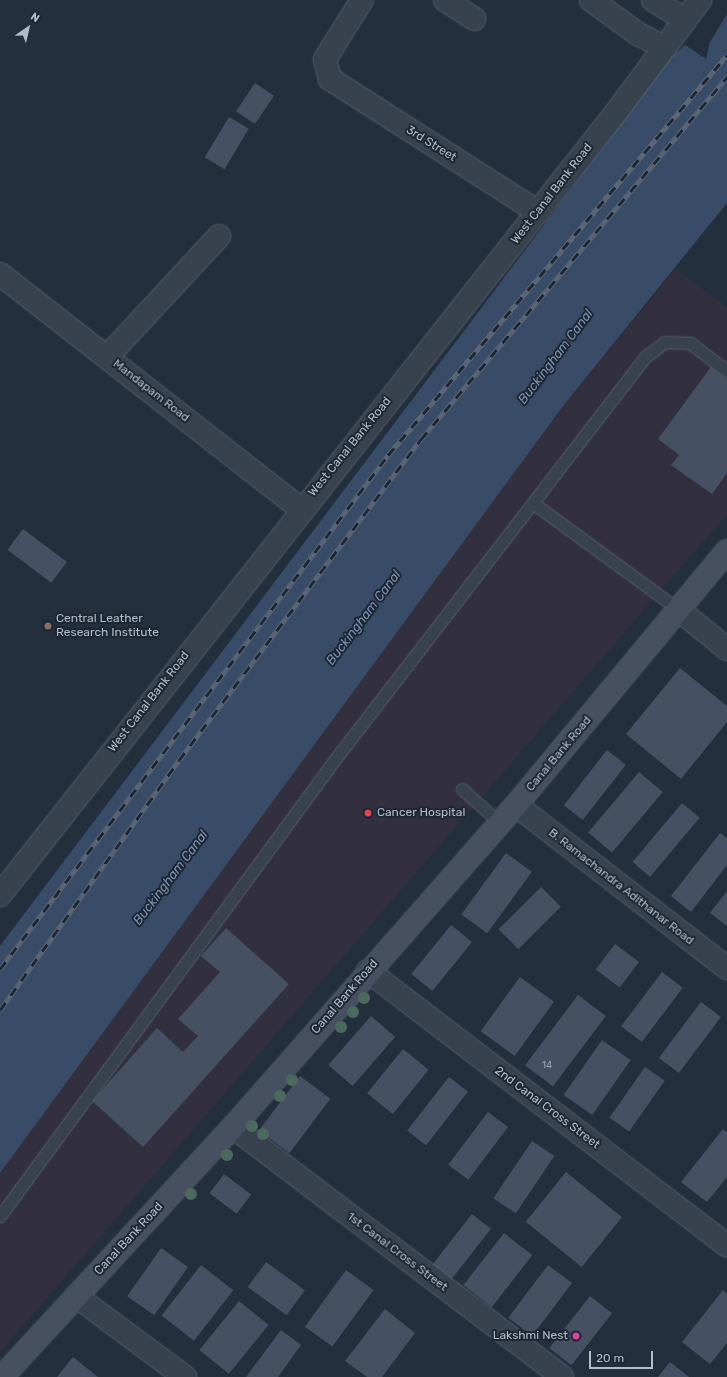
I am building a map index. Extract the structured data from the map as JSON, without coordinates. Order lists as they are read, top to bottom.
{
  "streets": {
    "street": [
      "3rd Street",
      "West Canal Bank Road",
      "Mandapam Road",
      "Canal Bank Road",
      "B. Ramachandra Adithanar Road",
      "2nd Canal Cross Street",
      "1st Canal Cross Street"
    ]
  },
  "crossings": [
    ["3rd Street", "West Canal Bank Road"],
    ["West Canal Bank Road", "Mandapam Road"],
    ["Canal Bank Road", "B. Ramachandra Adithanar Road"],
    ["Canal Bank Road", "2nd Canal Cross Street"],
    ["Canal Bank Road", "1st Canal Cross Street"]
  ],
  "water": ["Buckingham Canal"],
  "places": ["Central Leather Research Institute", "Cancer Hospital", "Lakshmi Nest"],
  "house_numbers": ["14"],
  "scale_bar": "20 m",
  "north": "top right"
}
